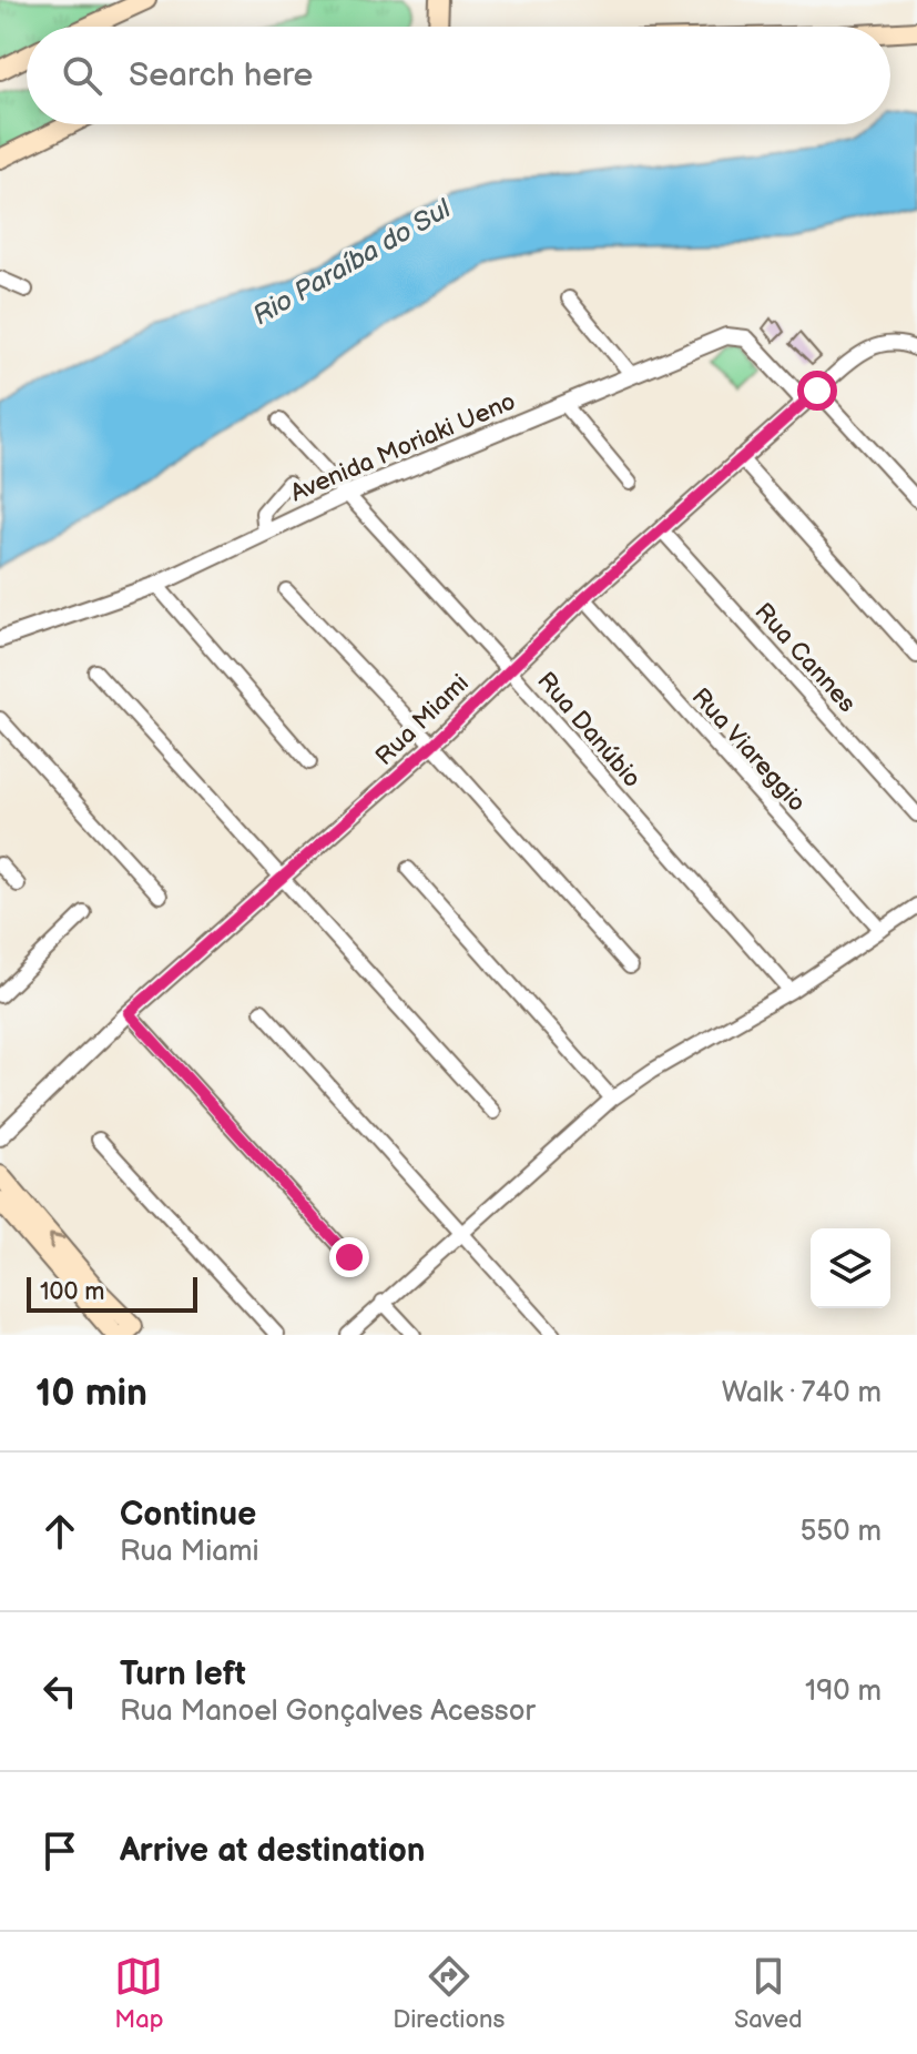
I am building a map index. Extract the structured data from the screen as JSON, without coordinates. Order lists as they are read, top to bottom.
{
  "streets": {
    "street": [
      "Avenida Moriaki Ueno",
      "Rua Cannes",
      "Rua Miami",
      "Rua Danúbio",
      "Rua Viareggio"
    ]
  },
  "crossings": [
    ["Avenida Moriaki Ueno", "Rua Miami"],
    ["Avenida Moriaki Ueno", "Rua Danúbio"],
    ["Rua Cannes", "Rua Miami"],
    ["Rua Miami", "Rua Danúbio"],
    ["Rua Miami", "Rua Viareggio"]
  ],
  "water": ["Rio Paraíba do Sul"],
  "scale_bar": "100 m",
  "page": {
    "search": "Search here",
    "scale": "100 m",
    "heading": ["10 min", "Walk · 740 m"],
    "list": [
      ["Continue", "Rua Miami", "550 m"],
      ["Turn left", "Rua Manoel Gonçalves Acessor", "190 m"],
      "Arrive at destination"
    ],
    "nav": ["Map", "Directions", "Saved"]
  }
}
